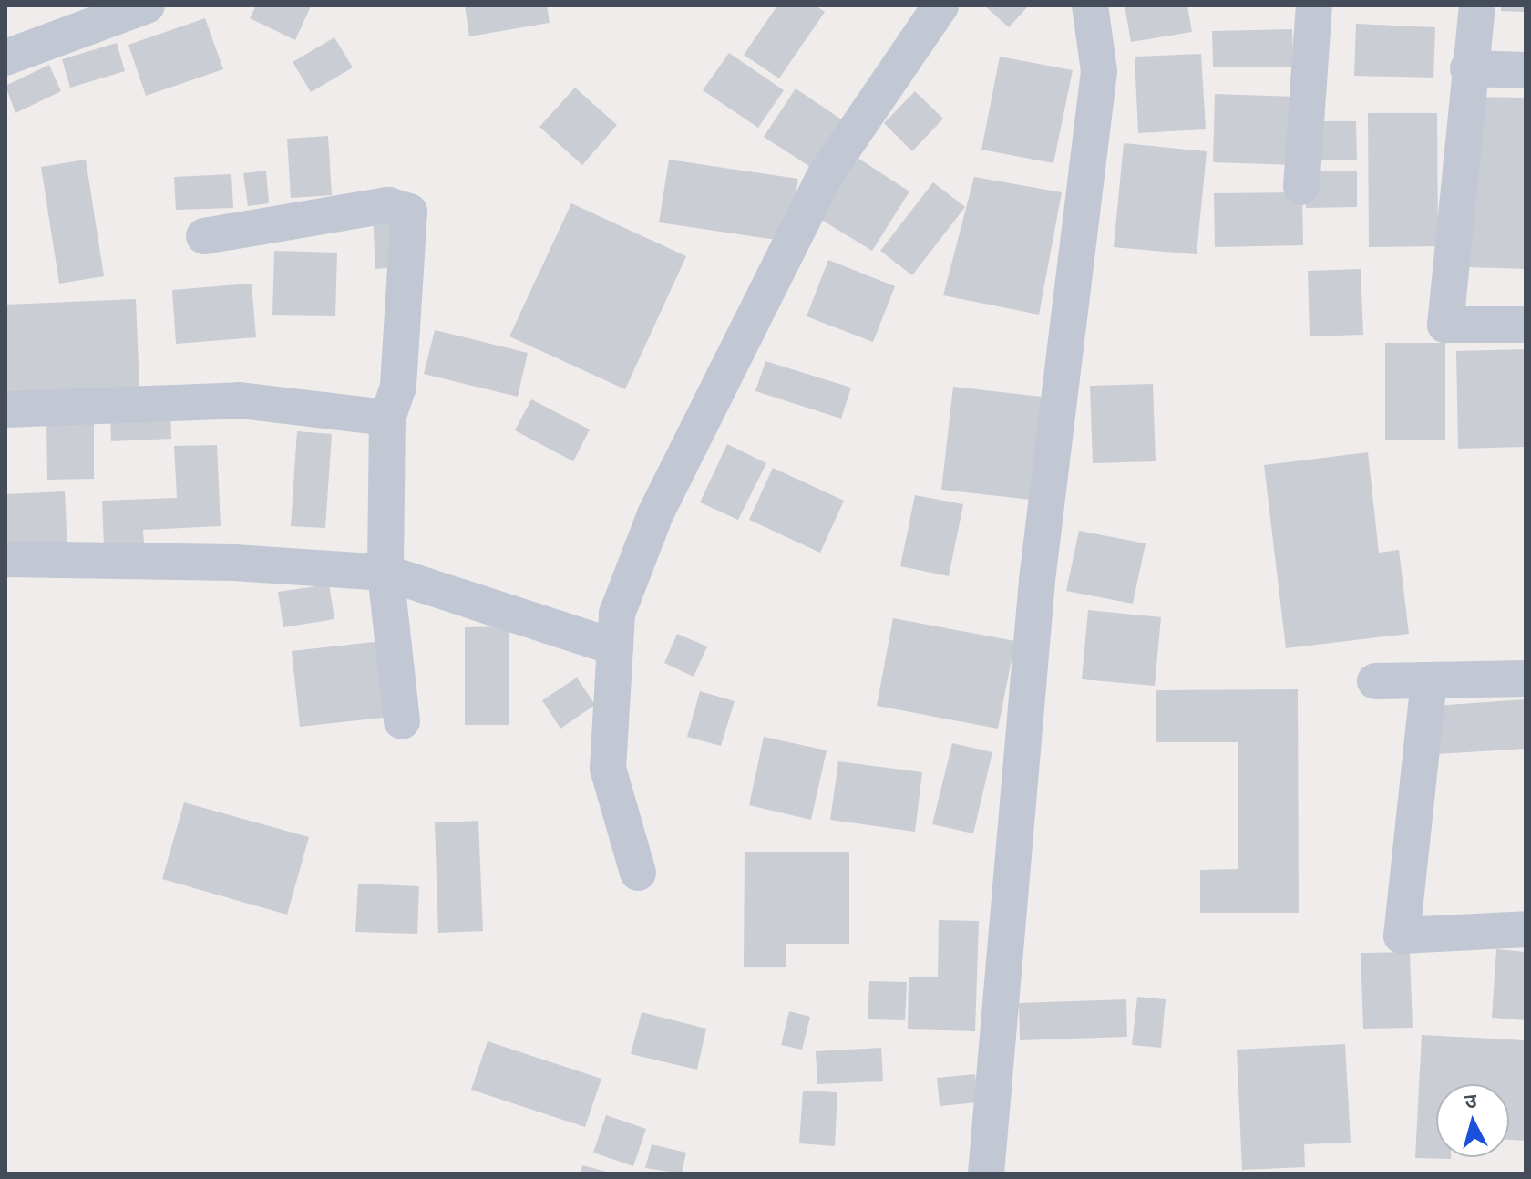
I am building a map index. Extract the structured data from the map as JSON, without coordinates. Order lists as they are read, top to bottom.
{
  "north": "top"
}
